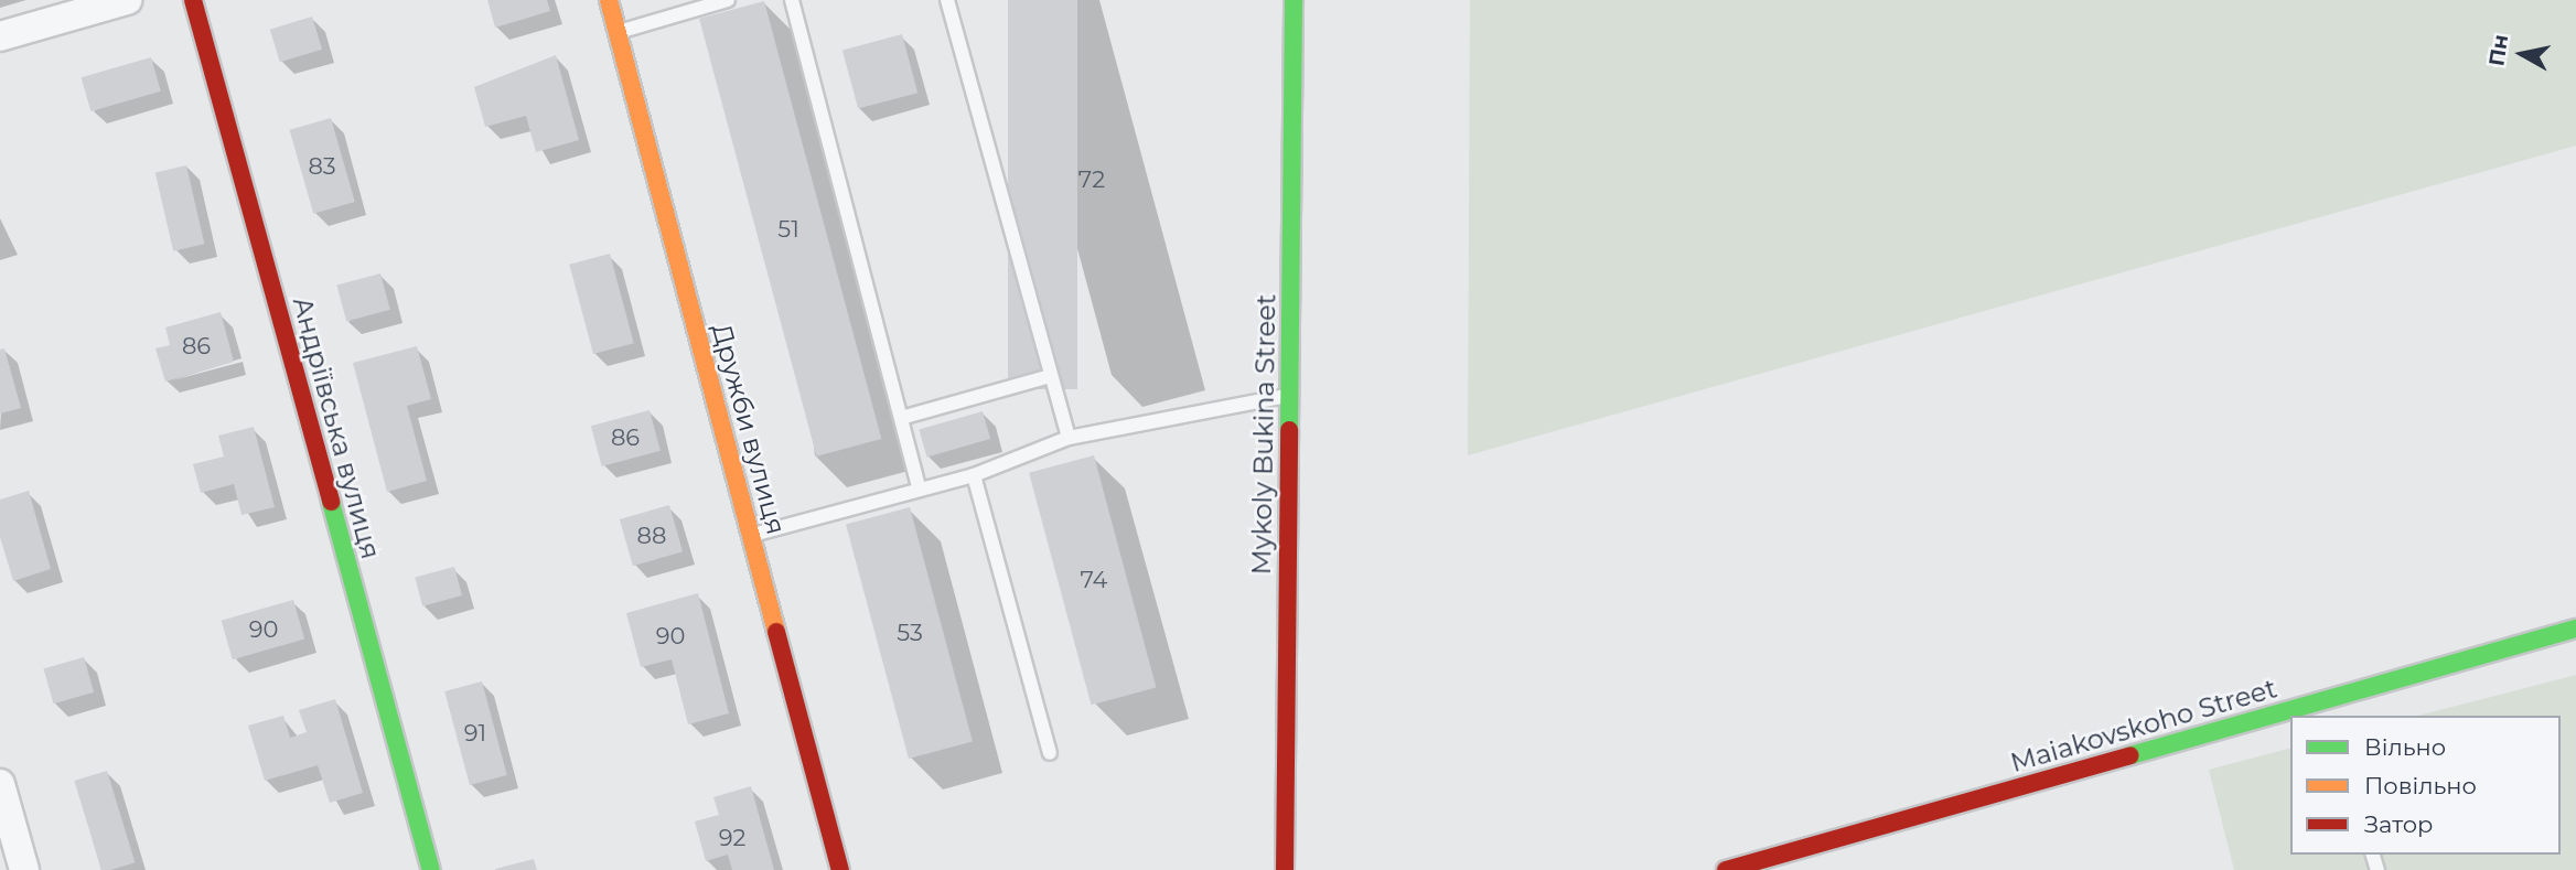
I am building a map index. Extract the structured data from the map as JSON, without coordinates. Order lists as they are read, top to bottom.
{
  "streets": {
    "street": [
      "Андріївська вулиця",
      "Дружби вулиця",
      "Mykoly Bukina Street",
      "Maiakovskoho Street"
    ]
  },
  "house_numbers": [
    "83",
    "72",
    "51",
    "86",
    "86",
    "88",
    "74",
    "90",
    "53",
    "90",
    "91",
    "92"
  ],
  "legend": ["Вільно", "Повільно", "Затор"],
  "north": "left"
}
